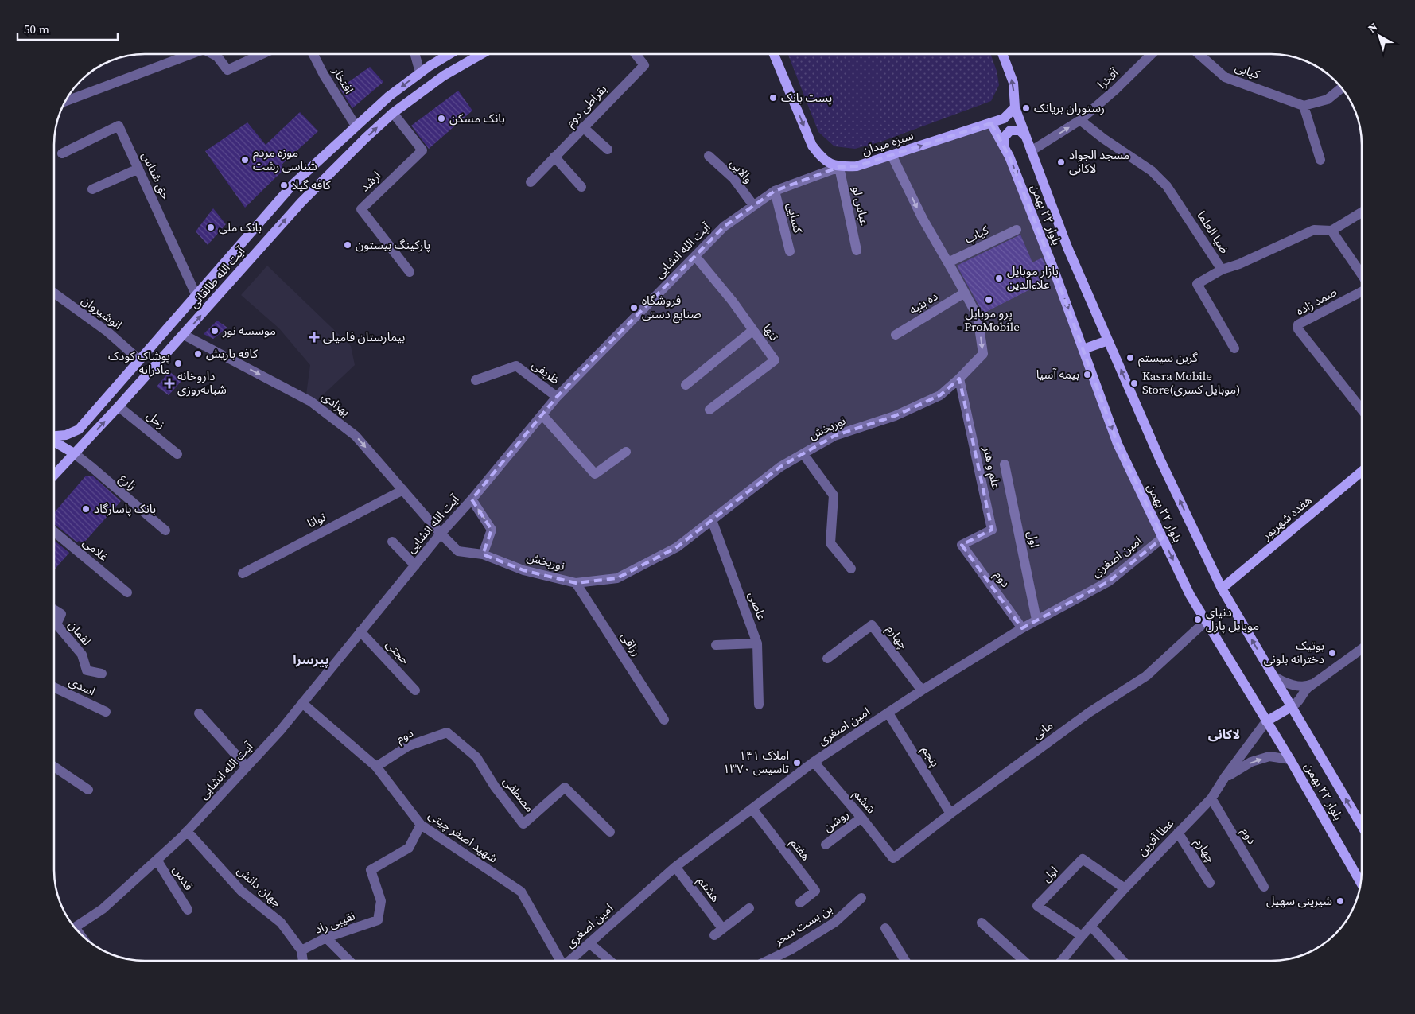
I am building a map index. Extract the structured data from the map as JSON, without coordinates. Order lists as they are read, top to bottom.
{
  "streets": {
    "main road": [
      "سبزه میدان",
      "بلوار ۲۲ بهمن",
      "آیت الله طالقانی",
      "هفده شهریور"
    ],
    "street": [
      "کیابی",
      "آفخرا",
      "افتخار",
      "بقراطی دوم",
      "والایی",
      "حق شناس",
      "ارشد",
      "عباس لو",
      "کسایی",
      "ضیا العلما",
      "کیاب",
      "آیت الله انشایی",
      "صمد زاده",
      "ده بنیه",
      "انوشیروان",
      "تنها",
      "ظریفی",
      "بهزادی",
      "زحل",
      "نوربخش",
      "علم و هنر",
      "زارع",
      "توانا",
      "اول",
      "غلامی",
      "امین اصغری",
      "دوم",
      "عاصی",
      "لقمان",
      "چهارم",
      "رزاقی",
      "حجتی",
      "اسدی",
      "مانی",
      "پنجم",
      "مصطفی",
      "ششم",
      "روشن",
      "شهید اصغر چیتی",
      "عطا آفرین",
      "هفتم",
      "قدس",
      "جهان دانش",
      "هشتم",
      "نقیبی راد",
      "بن بست سحر"
    ]
  },
  "crossings": [
    ["آفخرا", "بلوار ۲۲ بهمن"],
    ["آفخرا", "ضیا العلما"],
    ["افتخار", "آیت الله طالقانی"],
    ["سبزه میدان", "عباس لو"],
    ["سبزه میدان", "بلوار ۲۲ بهمن"],
    ["سبزه میدان", "آیت الله انشایی"],
    ["سبزه میدان", "نوربخش"],
    ["والایی", "آیت الله انشایی"],
    ["حق شناس", "آیت الله طالقانی"],
    ["ارشد", "آیت الله طالقانی"],
    ["عباس لو", "آیت الله انشایی"],
    ["بلوار ۲۲ بهمن", "هفده شهریور"],
    ["بلوار ۲۲ بهمن", "امین اصغری"],
    ["بلوار ۲۲ بهمن", "مانی"],
    ["بلوار ۲۲ بهمن", "عطا آفرین"],
    ["کسایی", "آیت الله انشایی"],
    ["ضیا العلما", "صمد زاده"],
    ["کیاب", "نوربخش"],
    ["آیت الله انشایی", "تنها"],
    ["آیت الله انشایی", "ظریفی"],
    ["آیت الله انشایی", "بهزادی"],
    ["آیت الله انشایی", "نوربخش"],
    ["آیت الله انشایی", "حجتی"],
    ["آیت الله انشایی", "شهید اصغر چیتی"],
    ["آیت الله انشایی", "قدس"],
    ["آیت الله انشایی", "جهان دانش"],
    ["آیت الله طالقانی", "انوشیروان"],
    ["آیت الله طالقانی", "بهزادی"],
    ["آیت الله طالقانی", "زحل"],
    ["آیت الله طالقانی", "زارع"],
    ["ده بنیه", "نوربخش"],
    ["بهزادی", "نوربخش"],
    ["بهزادی", "توانا"],
    ["نوربخش", "علم و هنر"],
    ["نوربخش", "عاصی"],
    ["نوربخش", "رزاقی"],
    ["علم و هنر", "دوم"],
    ["اول", "امین اصغری"],
    ["اول", "عطا آفرین"],
    ["امین اصغری", "دوم"],
    ["امین اصغری", "چهارم"],
    ["امین اصغری", "پنجم"],
    ["امین اصغری", "ششم"],
    ["امین اصغری", "هفتم"],
    ["امین اصغری", "هشتم"],
    ["دوم", "مصطفی"],
    ["دوم", "شهید اصغر چیتی"],
    ["دوم", "عطا آفرین"],
    ["چهارم", "عطا آفرین"],
    ["مانی", "پنجم"],
    ["مانی", "ششم"],
    ["ششم", "روشن"],
    ["شهید اصغر چیتی", "نقیبی راد"],
    ["جهان دانش", "نقیبی راد"]
  ],
  "one_way": ["آفخرا", "سبزه میدان", "بهزادی"],
  "districts": ["پیرسرا", "لاکانی"],
  "places": {
    "other": [
      "پست بانک",
      "رستوران بریانک",
      "بانک مسکن",
      "موزه مردم شناسی رشت",
      "مسجد الجواد لاکانی",
      "کافه گیلا",
      "بانک ملی",
      "پارکینگ بیستون",
      "بازار موبایل علاءالدین",
      "پرو موبایل - ProMobile",
      "فروشگاه صنایع دستی",
      "موسسه نور",
      "کافه باریش",
      "گرین سیستم",
      "پوشاک کودک مادرانه",
      "بیمه آسیا",
      "Kasra Mobile Store(موبایل کسری)",
      "بانک پاسارگاد",
      "دنیای موبایل پازل",
      "بوتیک دخترانه بلونی",
      "املاک ۱۴۱ تاسیس ۱۳۷۰",
      "شیرینی سهیل"
    ],
    "health": ["بیمارستان فامیلی", "داروخانه شبانه‌روزی"]
  },
  "scale_bar": "50 m",
  "north": "top left"
}
